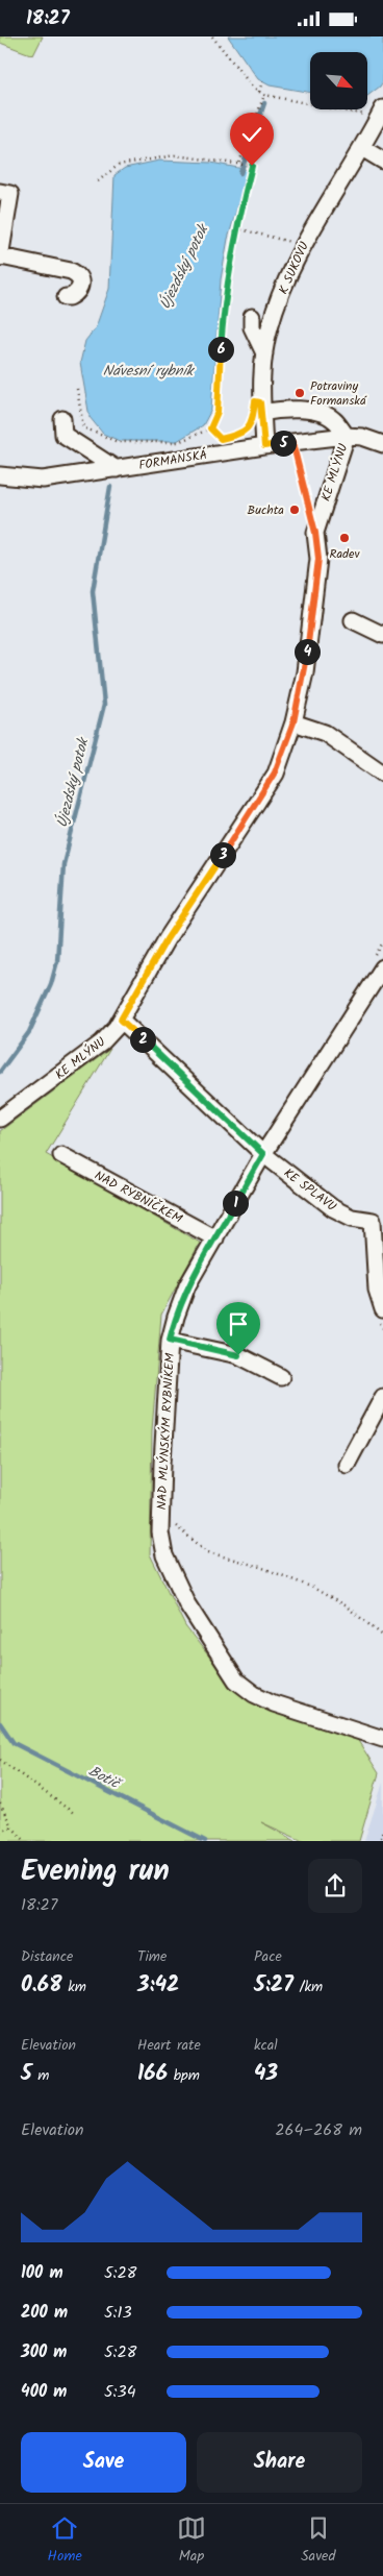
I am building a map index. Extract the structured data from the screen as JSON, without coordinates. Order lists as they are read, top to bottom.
{
  "streets": {
    "street": [
      "K SUKOVU",
      "FORMANSKÁ",
      "KE MLÝNU",
      "KE SPLAVU",
      "NAD RYBNÍČKEM",
      "NAD MLÝNSKÝM RYBNÍKEM"
    ]
  },
  "crossings": [
    ["K SUKOVU", "FORMANSKÁ"],
    ["FORMANSKÁ", "KE MLÝNU"],
    ["KE MLÝNU", "KE SPLAVU"],
    ["KE SPLAVU", "NAD MLÝNSKÝM RYBNÍKEM"],
    ["NAD RYBNÍČKEM", "NAD MLÝNSKÝM RYBNÍKEM"]
  ],
  "water": ["Újezdský potok", "Návesní rybník", "Botič"],
  "places": ["Potraviny Formanská", "Buchta", "Radev"],
  "north": "bottom right",
  "page": {
    "status": "18:27",
    "pins": [
      "6",
      "5",
      "4",
      "3",
      "2",
      "1"
    ],
    "heading": ["Evening run", "18:27"],
    "stats": [
      ["Distance", "0.68 km"],
      ["Time", "3:42"],
      ["Pace", "5:27 /km"],
      ["Elevation", "5 m"],
      ["Heart rate", "166 bpm"],
      ["kcal", "43"]
    ],
    "chart": ["Elevation", "264–268 m"],
    "list": [
      {
        "name": "100 m",
        "note": "5:28"
      },
      {
        "name": "200 m",
        "note": "5:13"
      },
      {
        "name": "300 m",
        "note": "5:28"
      },
      {
        "name": "400 m",
        "note": "5:34"
      }
    ],
    "buttons": ["Save", "Share"],
    "tabs": ["Home", "Map", "Saved"]
  }
}
